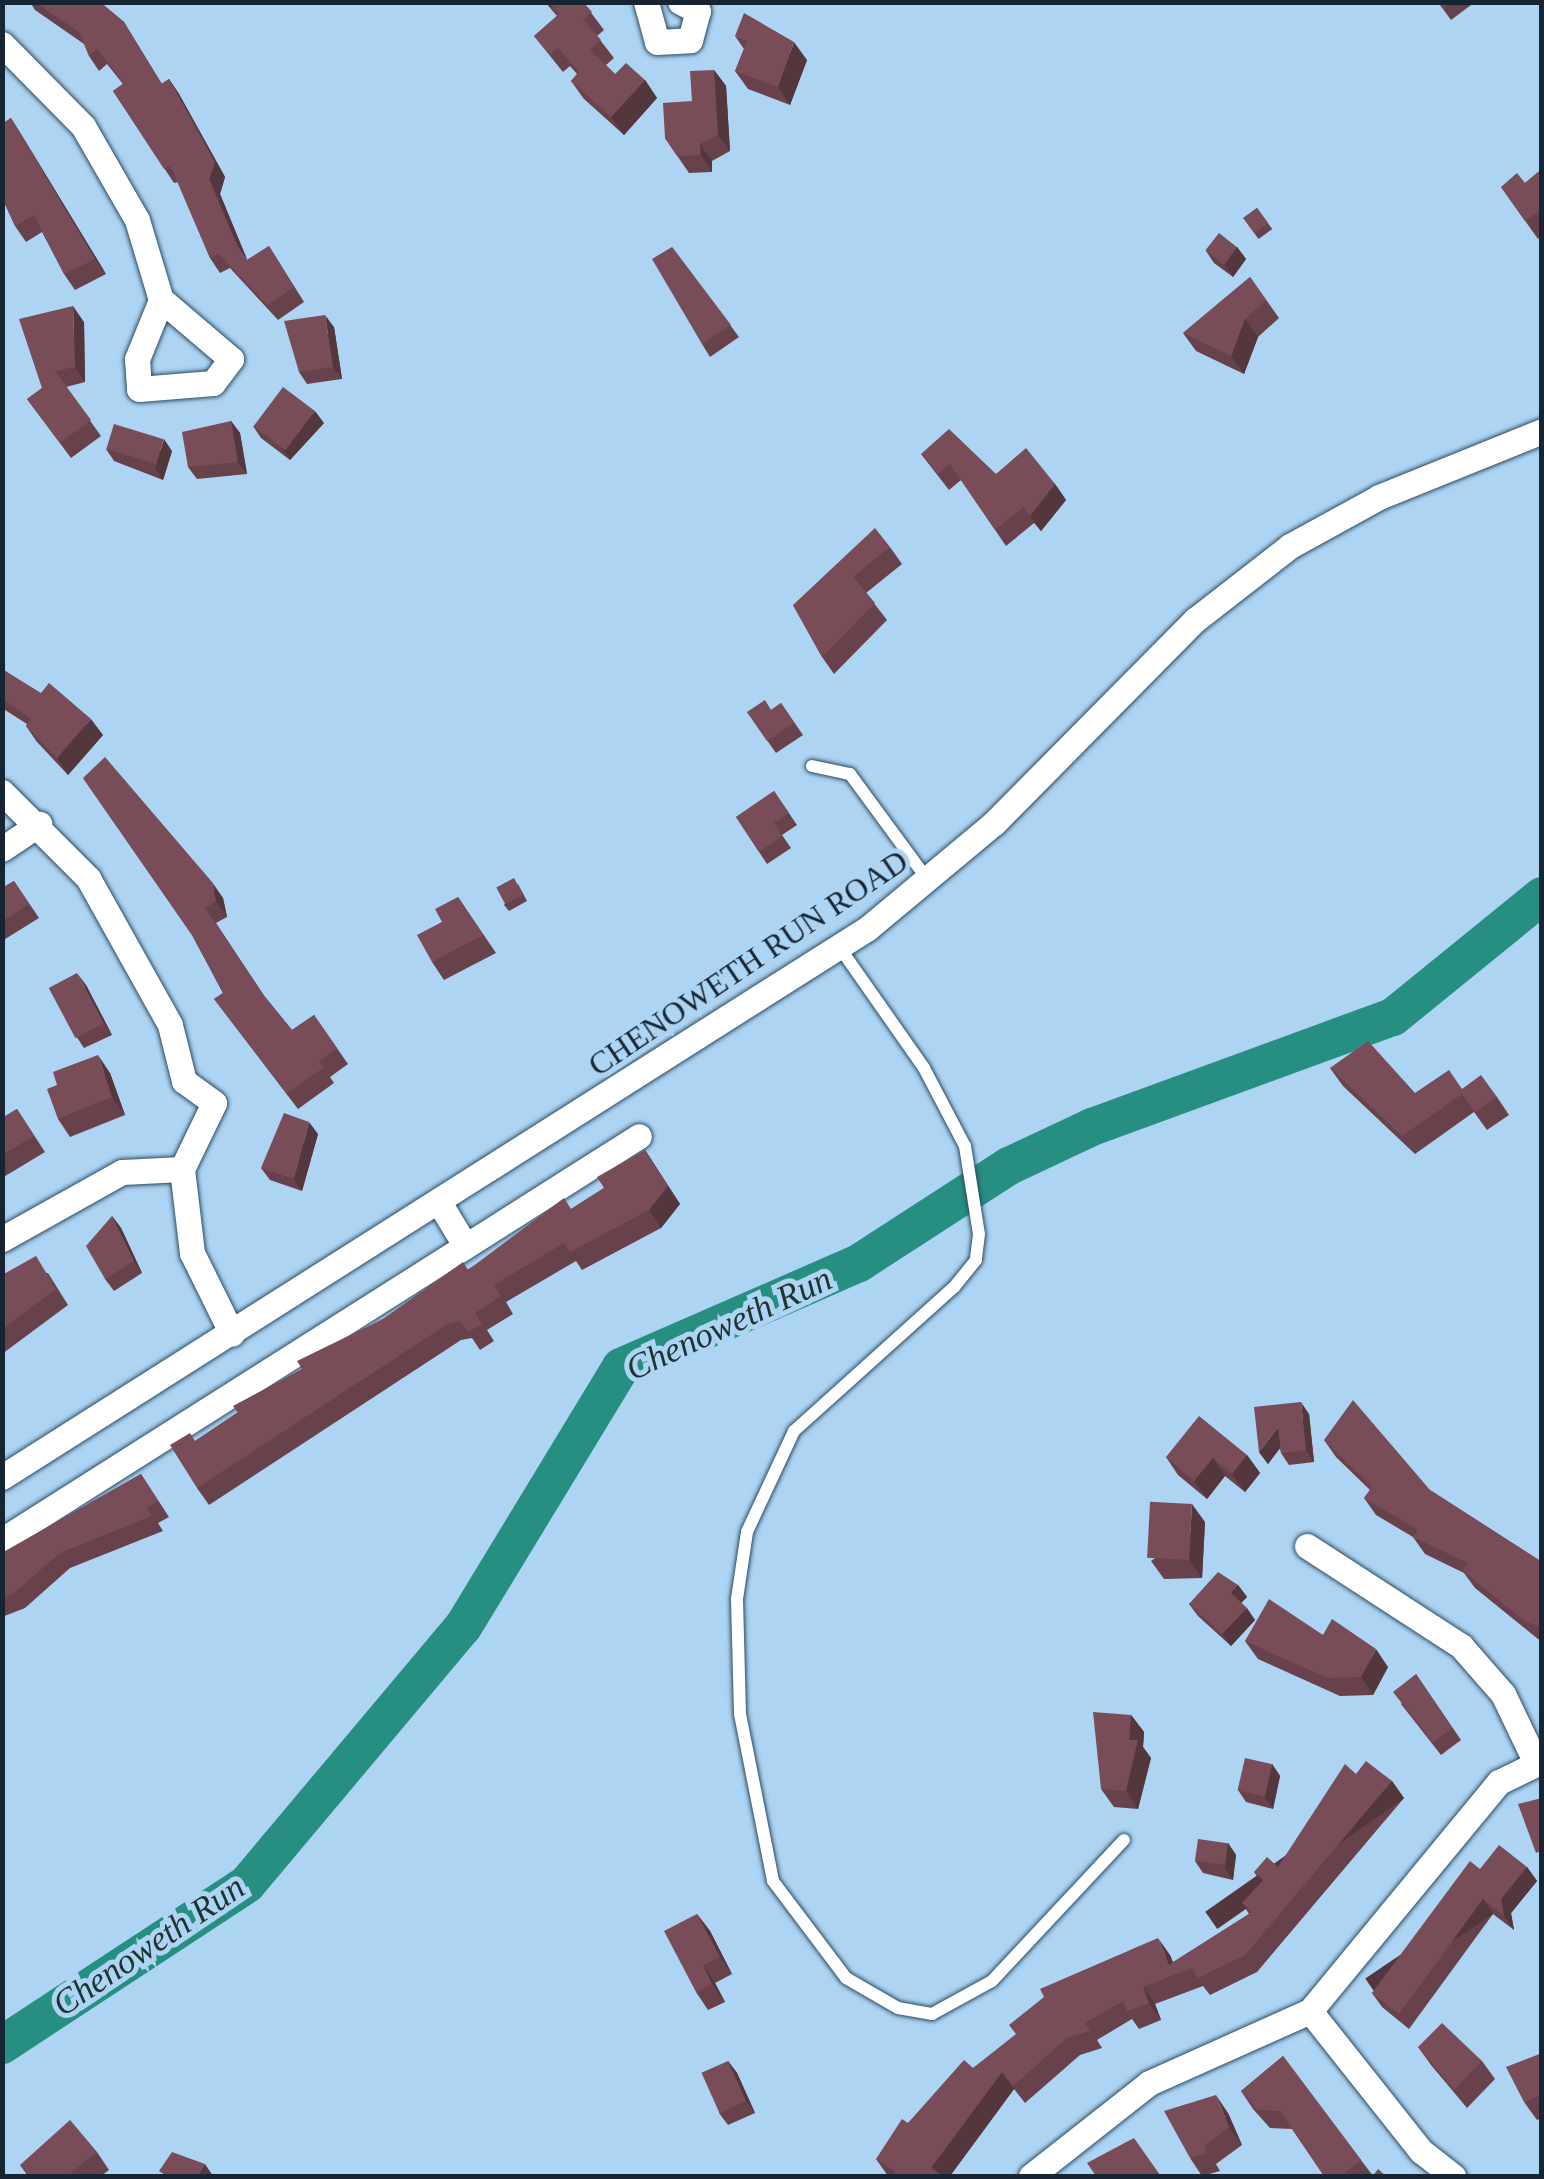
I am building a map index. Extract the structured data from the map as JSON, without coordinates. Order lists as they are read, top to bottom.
{
  "streets": {
    "street": ["CHENOWETH RUN ROAD"]
  },
  "water": ["Chenoweth Run"]
}
